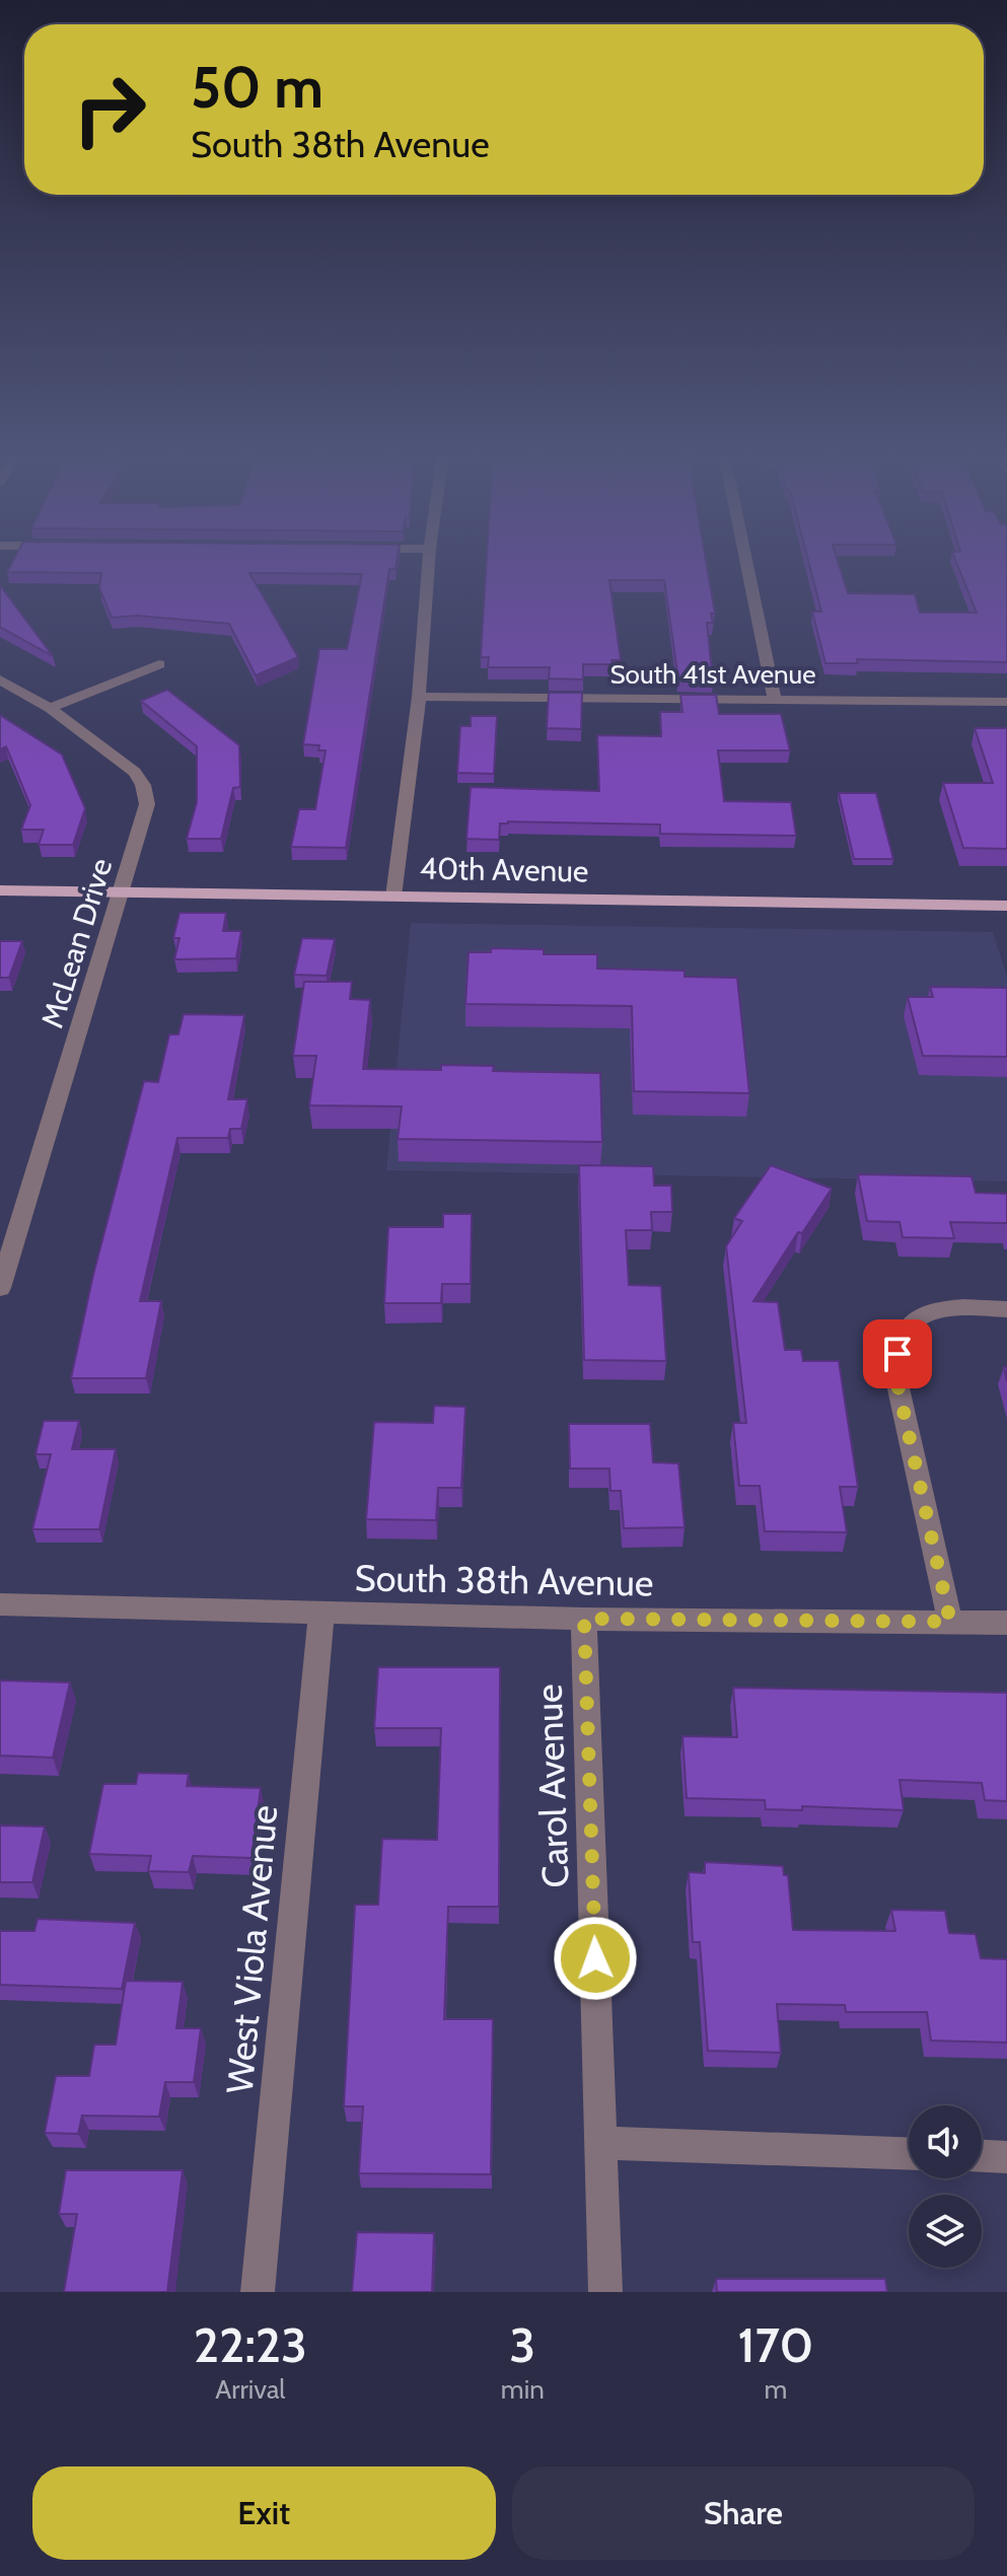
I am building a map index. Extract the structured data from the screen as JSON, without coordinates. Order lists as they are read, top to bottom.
{
  "streets": {
    "main road": ["40th Avenue"],
    "street": [
      "South 41st Avenue",
      "McLean Drive",
      "South 38th Avenue",
      "Carol Avenue",
      "West Viola Avenue"
    ]
  },
  "crossings": [
    ["40th Avenue", "McLean Drive"],
    ["South 38th Avenue", "Carol Avenue"],
    ["South 38th Avenue", "West Viola Avenue"]
  ],
  "page": {
    "turn": ["50 m", "South 38th Avenue"],
    "eta": [
      "22:23",
      "Arrival",
      "3",
      "min",
      "170",
      "m"
    ],
    "buttons": ["Exit", "Share"]
  }
}
